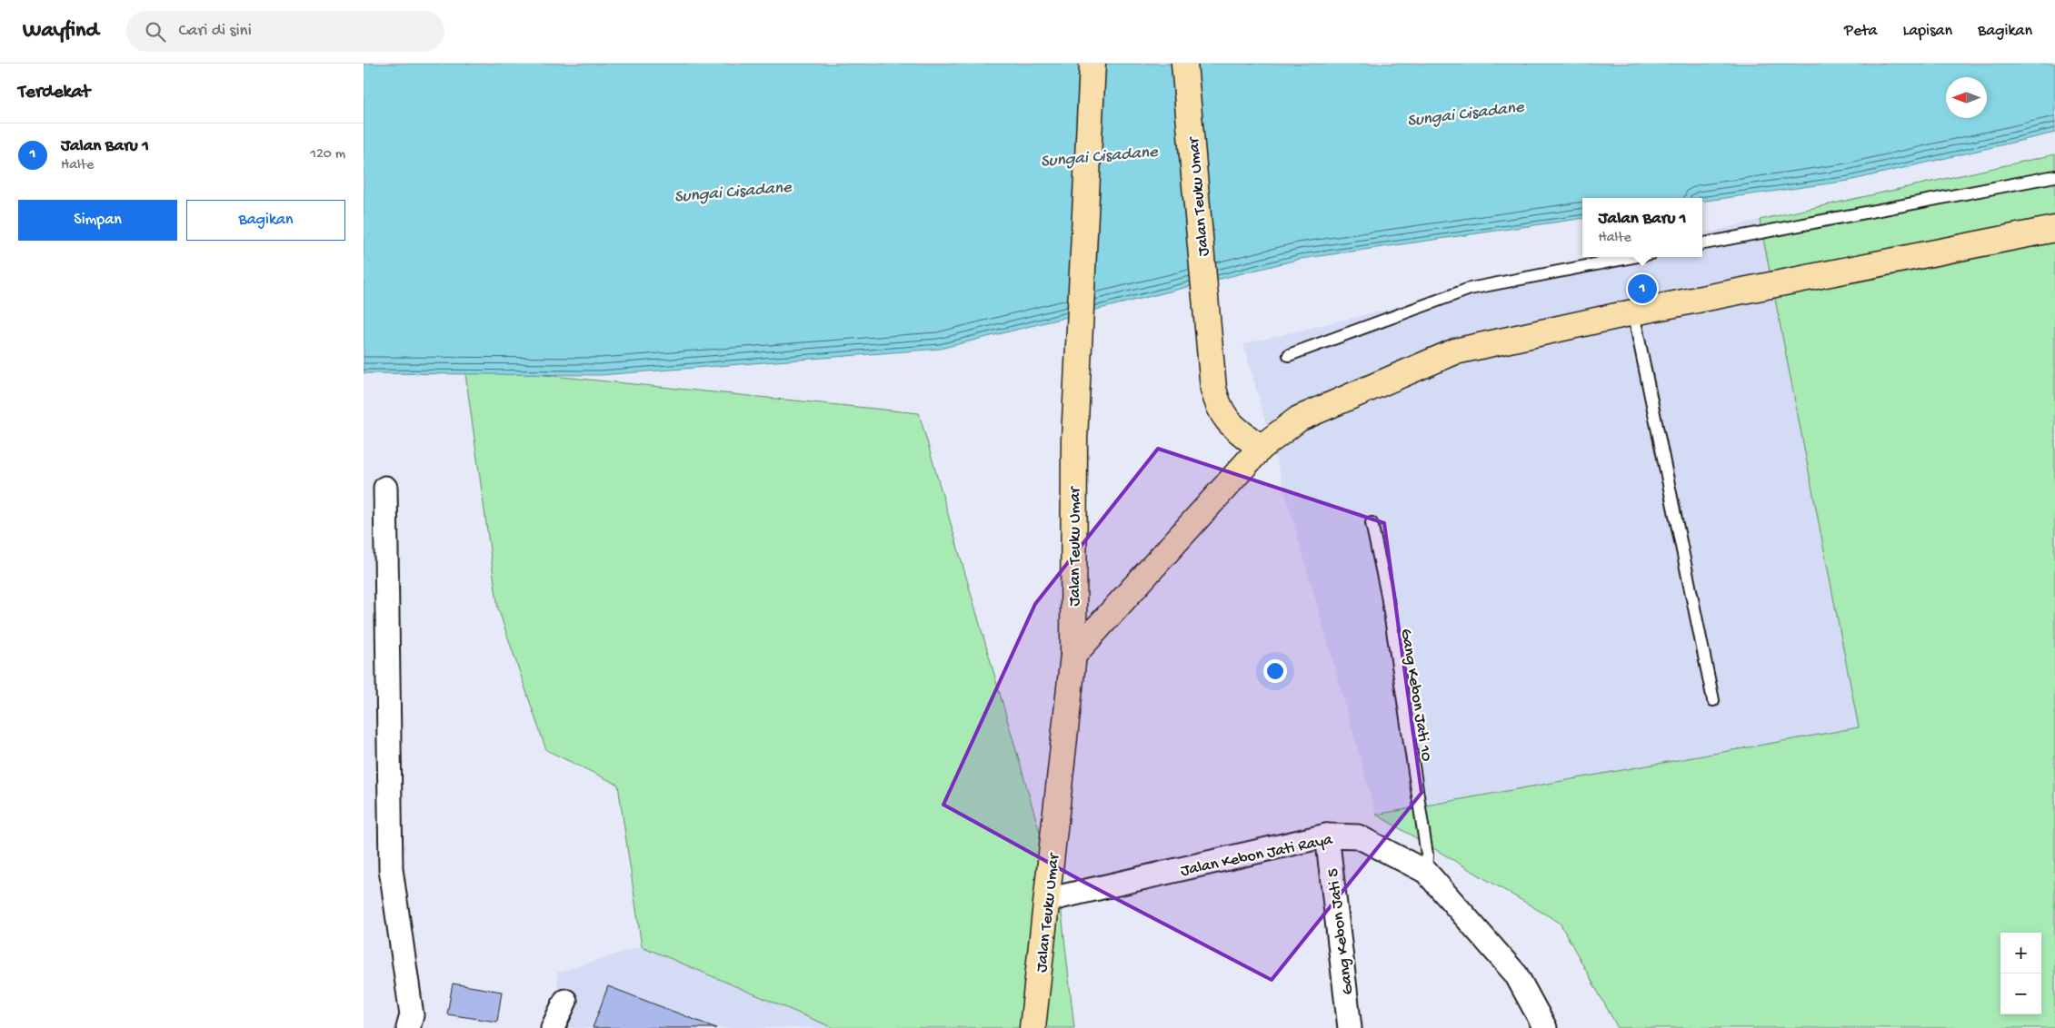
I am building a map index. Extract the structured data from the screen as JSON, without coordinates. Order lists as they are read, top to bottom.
{
  "streets": {
    "main road": ["Jalan Teuku Umar"],
    "street": ["Jalan Kebon Jati Raya", "Gang Kebon Jati 5"],
    "lane": ["Gang Kebon Jati 10"]
  },
  "crossings": [
    ["Jalan Teuku Umar", "Jalan Kebon Jati Raya"],
    ["Gang Kebon Jati 10", "Jalan Kebon Jati Raya"],
    ["Jalan Kebon Jati Raya", "Gang Kebon Jati 5"]
  ],
  "water": ["Sungai Cisadane"],
  "north": "left",
  "page": {
    "header": "Wayfind",
    "search": "Cari di sini",
    "nav": ["Peta", "Lapisan", "Bagikan"],
    "heading": "Terdekat",
    "list": [
      {
        "mark": "1",
        "name": "Jalan Baru 1",
        "note": "Halte",
        "value": "120 m"
      }
    ],
    "buttons": ["Simpan", "Bagikan"],
    "popup": ["Jalan Baru 1", "Halte"],
    "pins": "1",
    "map_buttons": ["+", "−"]
  }
}
